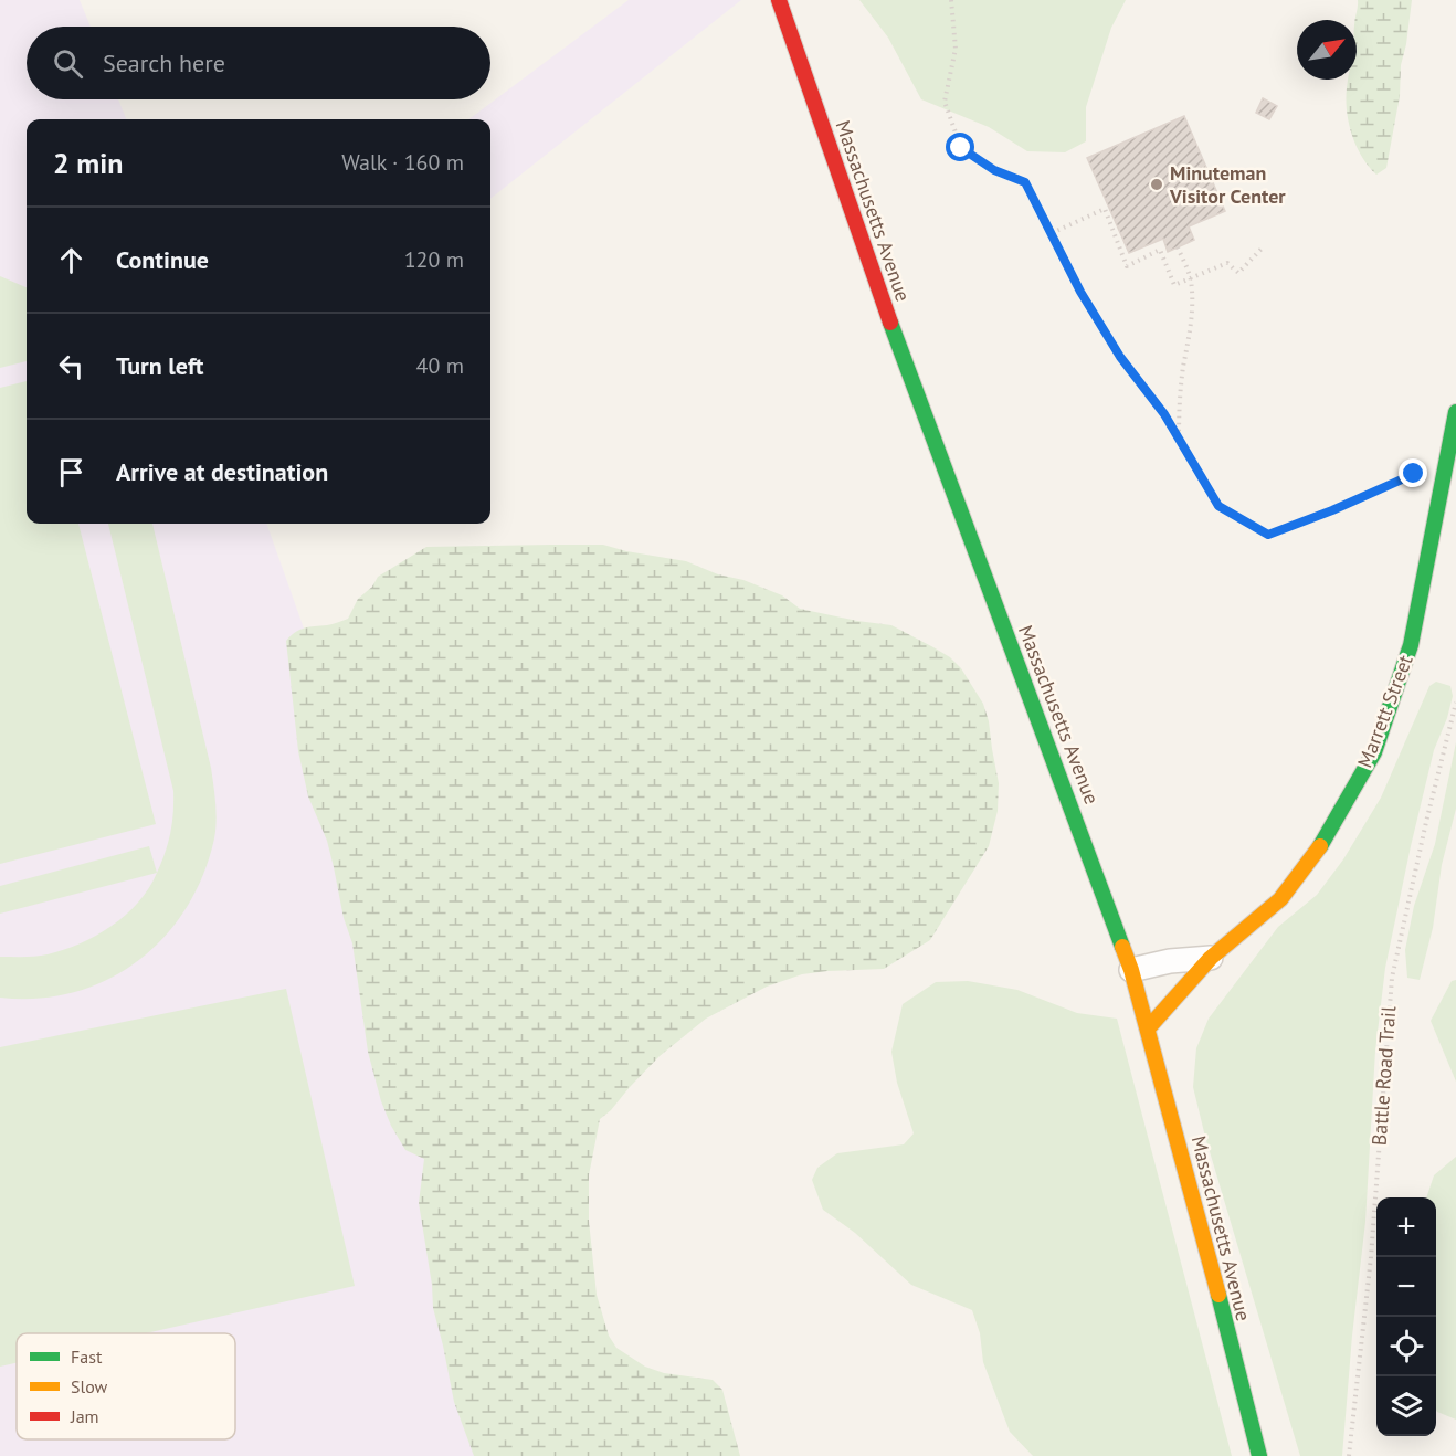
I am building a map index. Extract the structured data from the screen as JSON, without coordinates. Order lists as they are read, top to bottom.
{
  "streets": {
    "main road": ["Massachusetts Avenue", "Marrett Street"],
    "path": ["Battle Road Trail"]
  },
  "crossings": [
    ["Massachusetts Avenue", "Marrett Street"]
  ],
  "places": ["Minuteman Visitor Center"],
  "legend": ["Fast", "Slow", "Jam"],
  "north": "top right",
  "page": {
    "search": "Search here",
    "heading": ["2 min", "Walk · 160 m"],
    "list": [
      ["Continue", "120 m"],
      ["Turn left", "40 m"],
      "Arrive at destination"
    ],
    "map_buttons": ["+", "−"]
  }
}
